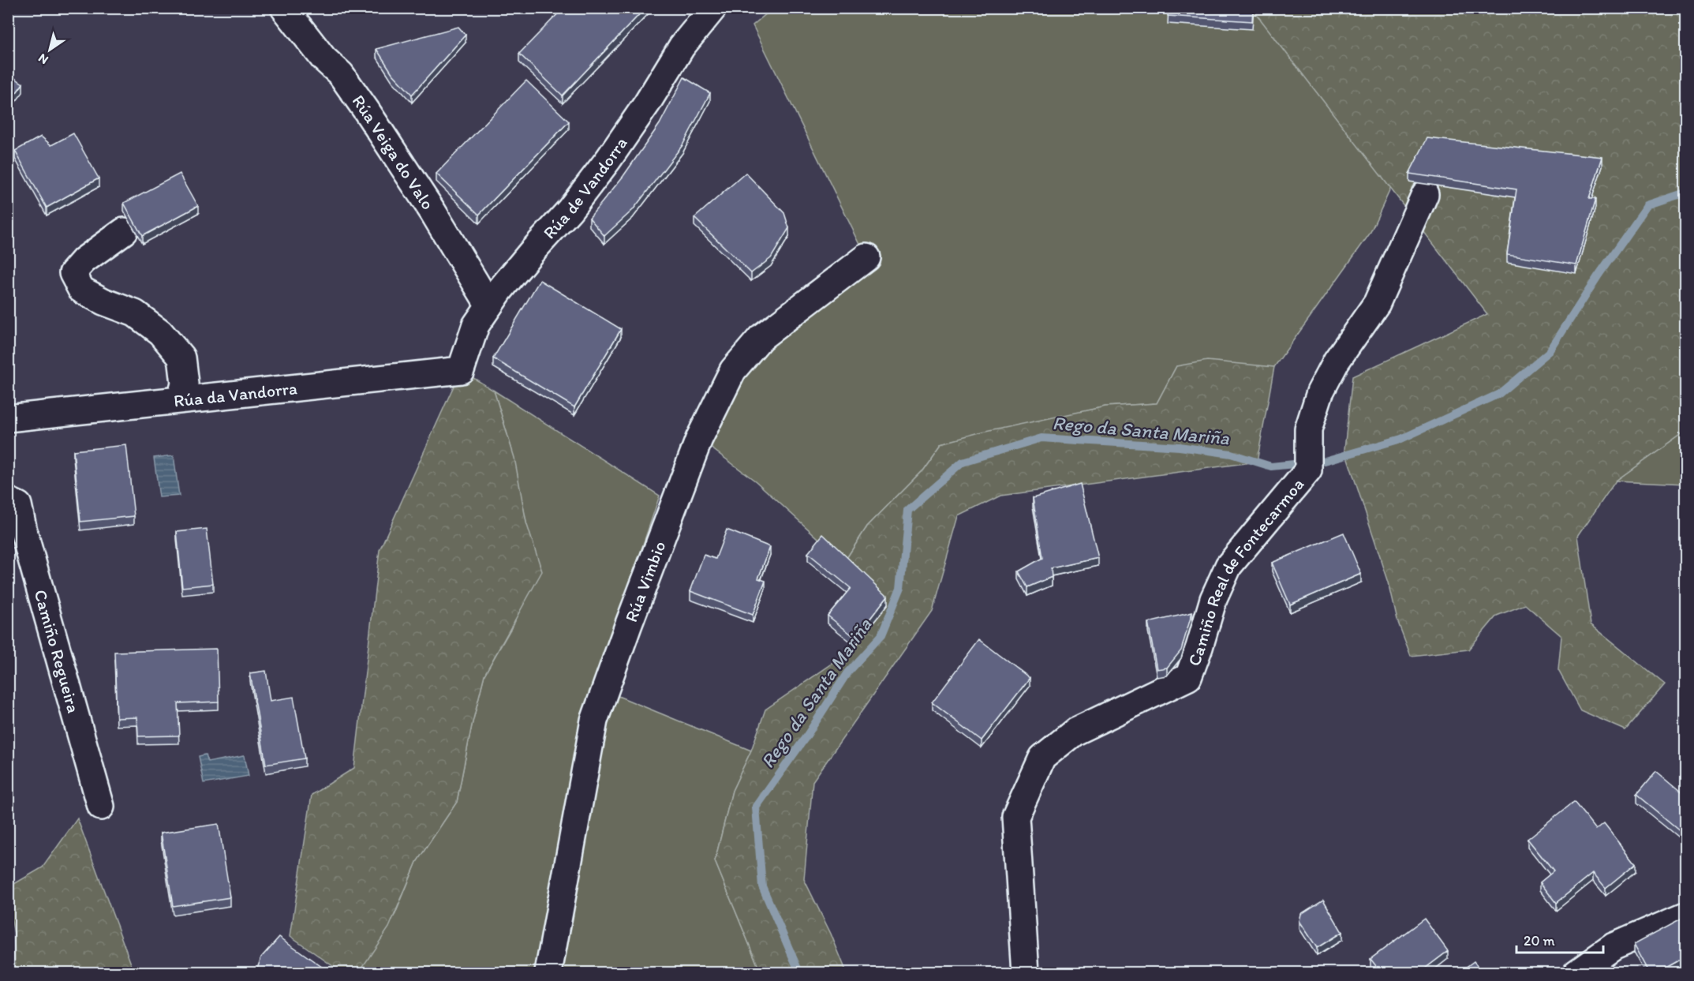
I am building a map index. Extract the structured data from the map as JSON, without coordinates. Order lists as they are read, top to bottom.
{
  "streets": {
    "street": [
      "Rúa Veiga do Valo",
      "Rúa de Vandorra",
      "Rúa da Vandorra",
      "Camiño Real de Fontecarmoa",
      "Rúa Vimbio",
      "Camiño Regueira"
    ]
  },
  "crossings": [
    ["Rúa Veiga do Valo", "Rúa de Vandorra"],
    ["Rúa de Vandorra", "Rúa da Vandorra"]
  ],
  "water": ["Rego da Santa Mariña"],
  "scale_bar": "20 m",
  "north": "bottom left"
}
